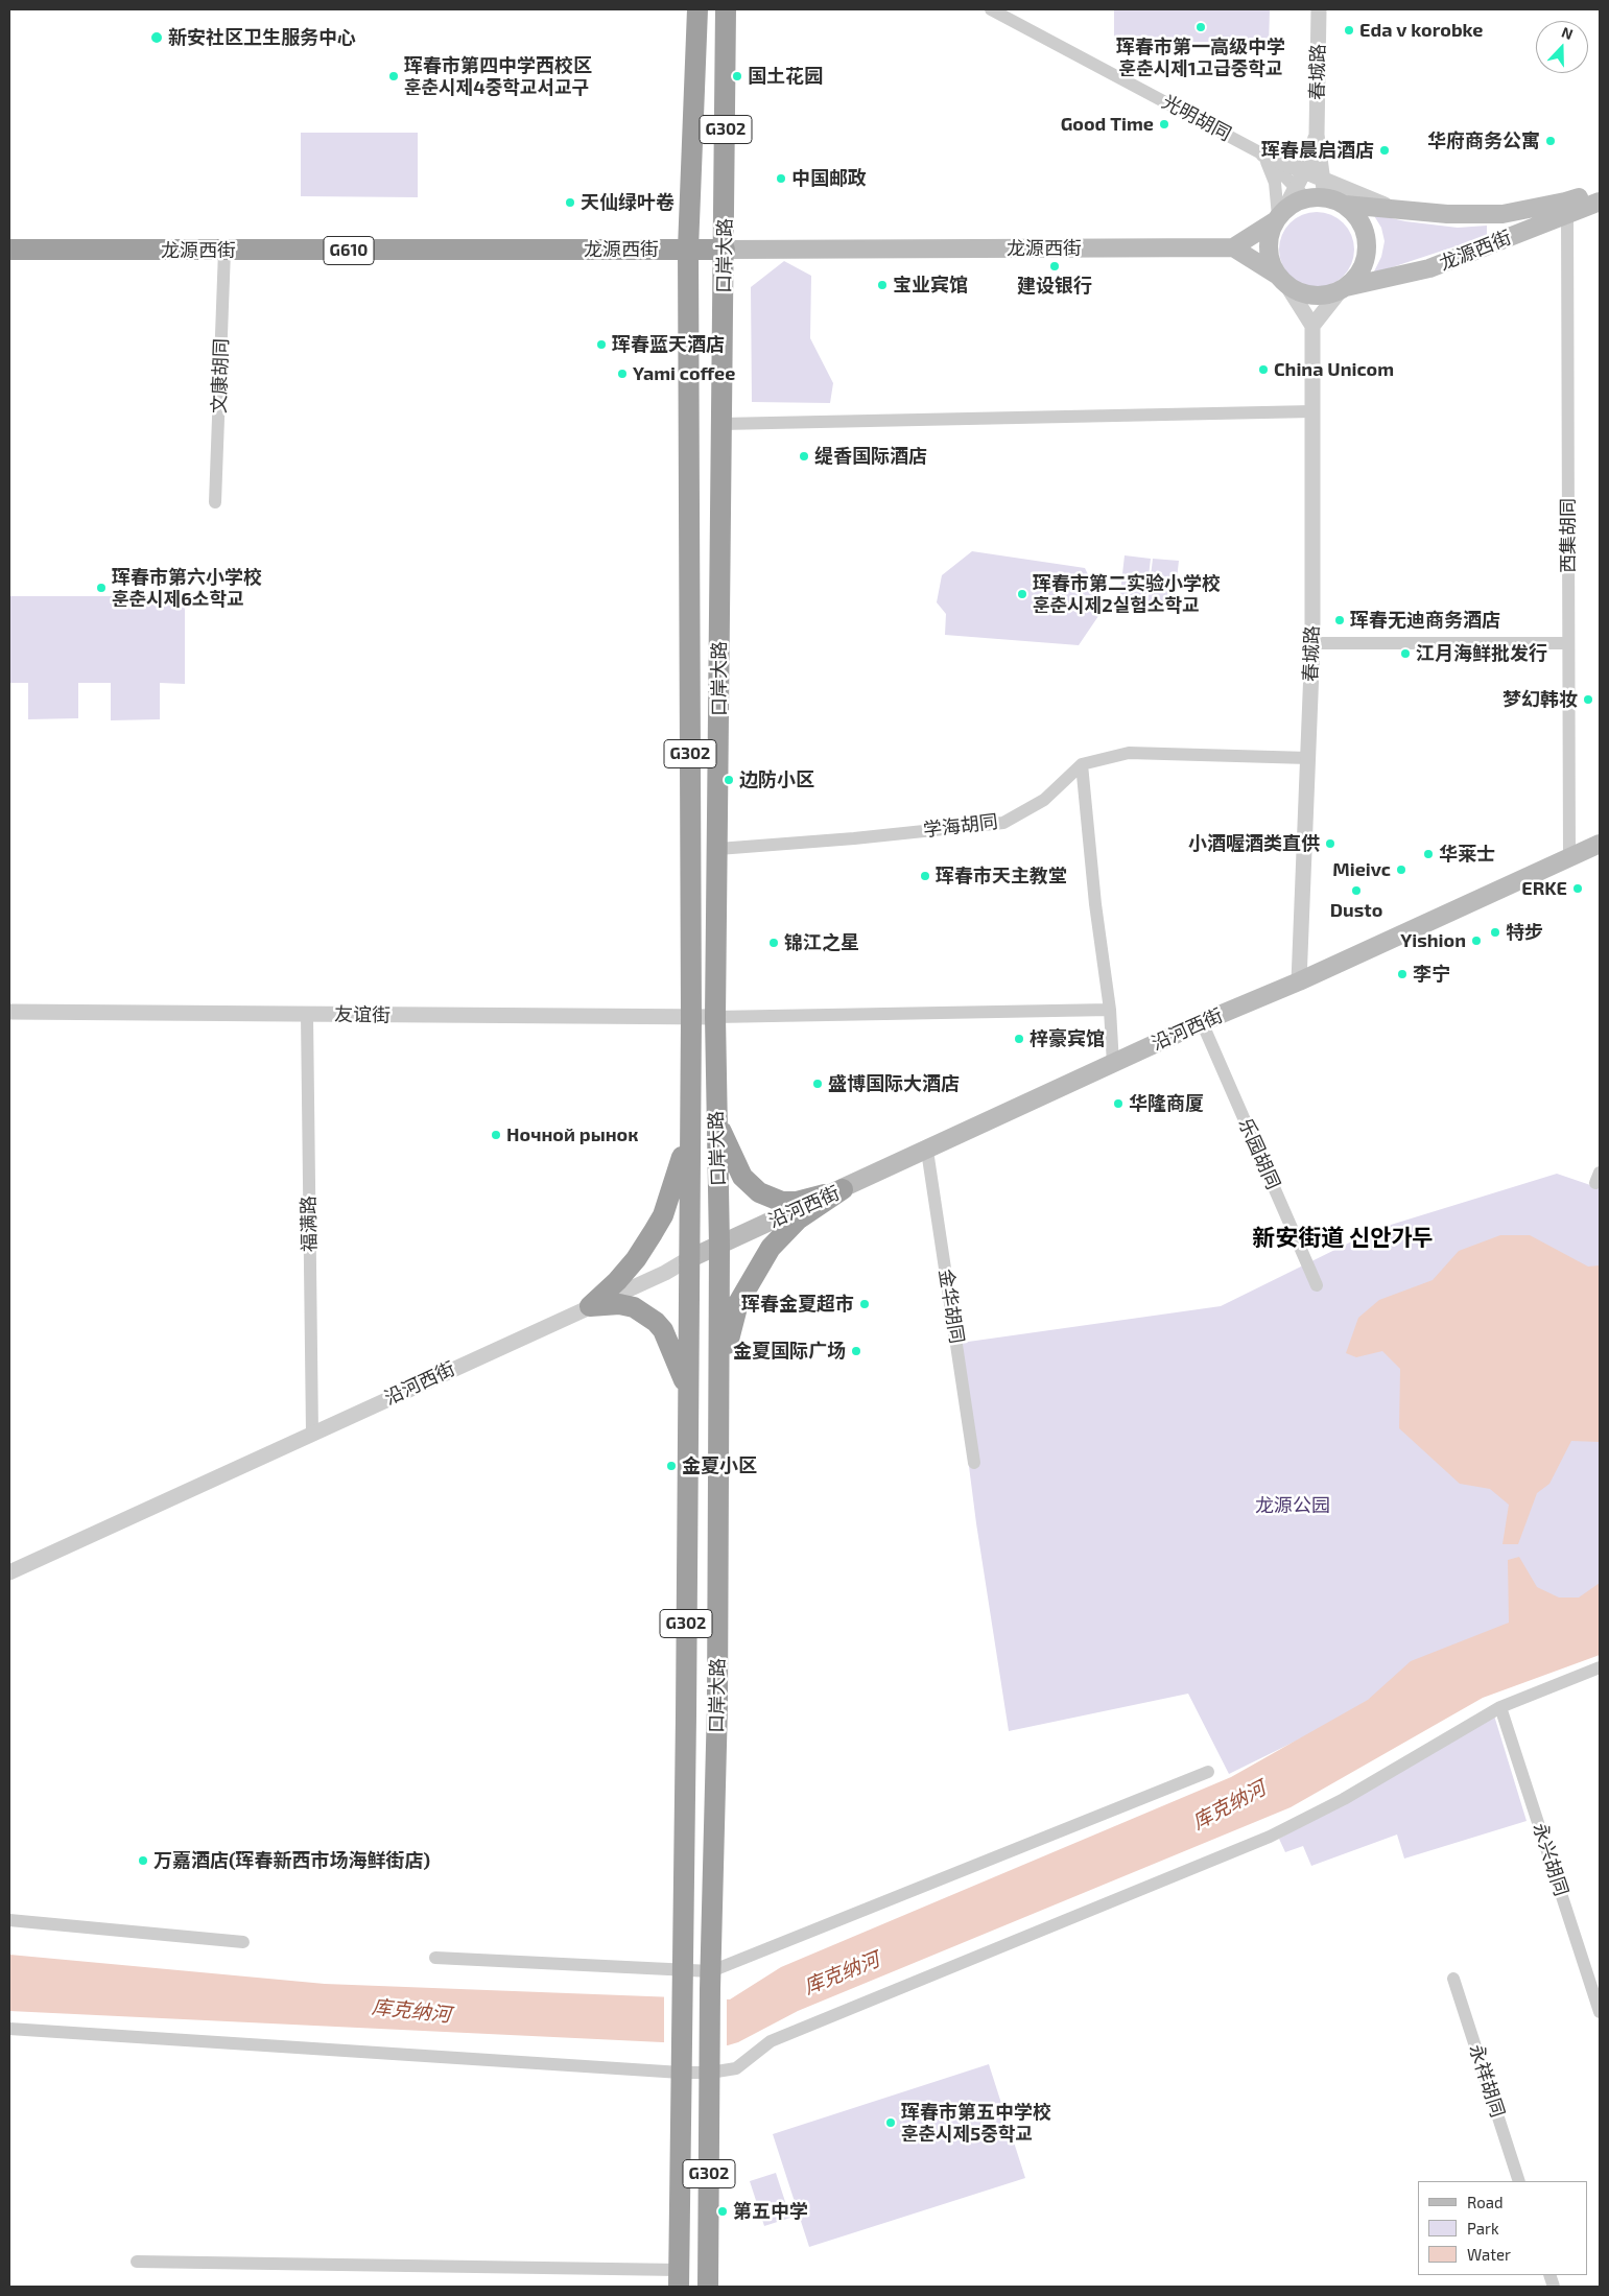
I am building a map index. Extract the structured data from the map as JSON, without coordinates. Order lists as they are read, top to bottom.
{
  "streets": {
    "highway": [
      "G302",
      "龙源西街",
      "G610",
      "口岸大路"
    ],
    "main road": ["沿河西街"],
    "street": [
      "春城路",
      "光明胡同",
      "文康胡同",
      "西集胡同",
      "学海胡同",
      "友谊街",
      "乐园胡同",
      "福满路",
      "金华胡同",
      "永兴胡同",
      "永祥胡同"
    ]
  },
  "crossings": [
    ["春城路", "学海胡同"],
    ["春城路", "沿河西街"],
    ["光明胡同", "龙源西街"],
    ["龙源西街", "口岸大路"],
    ["龙源西街", "文康胡同"],
    ["龙源西街", "西集胡同"],
    ["口岸大路", "学海胡同"],
    ["口岸大路", "友谊街"],
    ["口岸大路", "沿河西街"],
    ["西集胡同", "沿河西街"],
    ["友谊街", "福满路"],
    ["沿河西街", "乐园胡同"],
    ["沿河西街", "福满路"],
    ["沿河西街", "金华胡同"]
  ],
  "districts": ["新安街道 신안가두"],
  "water": ["库克纳河"],
  "parks": ["龙源公园"],
  "places": [
    "珲春市第一高级中学 훈춘시제1고급중학교",
    "Eda v korobke",
    "新安社区卫生服务中心",
    "珲春市第四中学西校区 훈춘시제4중학교서교구",
    "国土花园",
    "Good Time",
    "华府商务公寓",
    "珲春晨启酒店",
    "中国邮政",
    "天仙绿叶卷",
    "建设银行",
    "宝业宾馆",
    "珲春蓝天酒店",
    "China Unicom",
    "Yami coffee",
    "缇香国际酒店",
    "珲春市第六小学校 훈춘시제6소학교",
    "珲春市第二实验小学校 훈춘시제2실험소학교",
    "珲春无迪商务酒店",
    "江月海鲜批发行",
    "梦幻韩妆",
    "边防小区",
    "小酒喔酒类直供",
    "华莱士",
    "Mieivc",
    "珲春市天主教堂",
    "ERKE",
    "Dusto",
    "特步",
    "Yishion",
    "锦江之星",
    "李宁",
    "梓豪宾馆",
    "盛博国际大酒店",
    "华隆商厦",
    "Ночной рынок",
    "珲春金夏超市",
    "金夏国际广场",
    "金夏小区",
    "万嘉酒店(珲春新西市场海鲜街店)",
    "珲春市第五中学校 훈춘시제5중학교",
    "第五中学"
  ],
  "legend": ["Road", "Park", "Water"],
  "north": "top"
}
